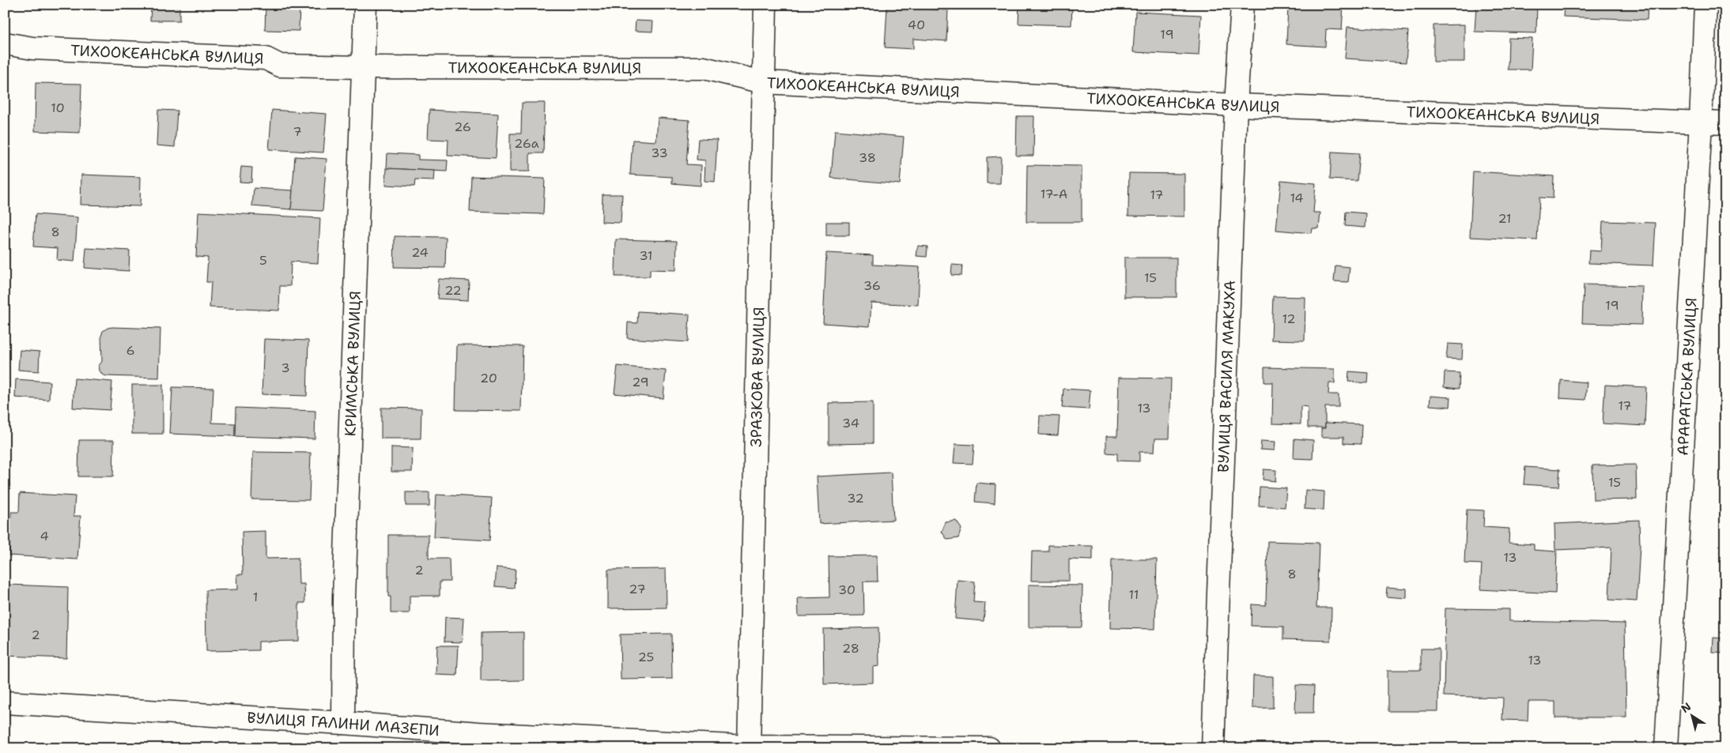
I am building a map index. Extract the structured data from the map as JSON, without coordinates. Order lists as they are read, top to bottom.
{
  "streets": {
    "street": [
      "ТИХООКЕАНСЬКА ВУЛИЦЯ",
      "КРИМСЬКА ВУЛИЦЯ",
      "ЗРАЗКОВА ВУЛИЦЯ",
      "ВУЛИЦЯ ВАСИЛЯ МАКУХА",
      "АРАРАТСЬКА ВУЛИЦЯ",
      "ВУЛИЦЯ ГАЛИНИ МАЗЕПИ"
    ]
  },
  "crossings": [
    ["ТИХООКЕАНСЬКА ВУЛИЦЯ", "КРИМСЬКА ВУЛИЦЯ"],
    ["ТИХООКЕАНСЬКА ВУЛИЦЯ", "ЗРАЗКОВА ВУЛИЦЯ"],
    ["ТИХООКЕАНСЬКА ВУЛИЦЯ", "ВУЛИЦЯ ВАСИЛЯ МАКУХА"],
    ["ТИХООКЕАНСЬКА ВУЛИЦЯ", "АРАРАТСЬКА ВУЛИЦЯ"],
    ["КРИМСЬКА ВУЛИЦЯ", "ВУЛИЦЯ ГАЛИНИ МАЗЕПИ"],
    ["ЗРАЗКОВА ВУЛИЦЯ", "ВУЛИЦЯ ГАЛИНИ МАЗЕПИ"]
  ],
  "house_numbers": [
    "40",
    "19",
    "10",
    "26",
    "7",
    "26а",
    "33",
    "38",
    "17-А",
    "17",
    "14",
    "21",
    "8",
    "24",
    "31",
    "5",
    "15",
    "36",
    "22",
    "19",
    "12",
    "6",
    "3",
    "20",
    "29",
    "17",
    "13",
    "34",
    "15",
    "32",
    "4",
    "13",
    "2",
    "8",
    "27",
    "30",
    "11",
    "1",
    "2",
    "28",
    "25",
    "13"
  ],
  "north": "top left"
}
